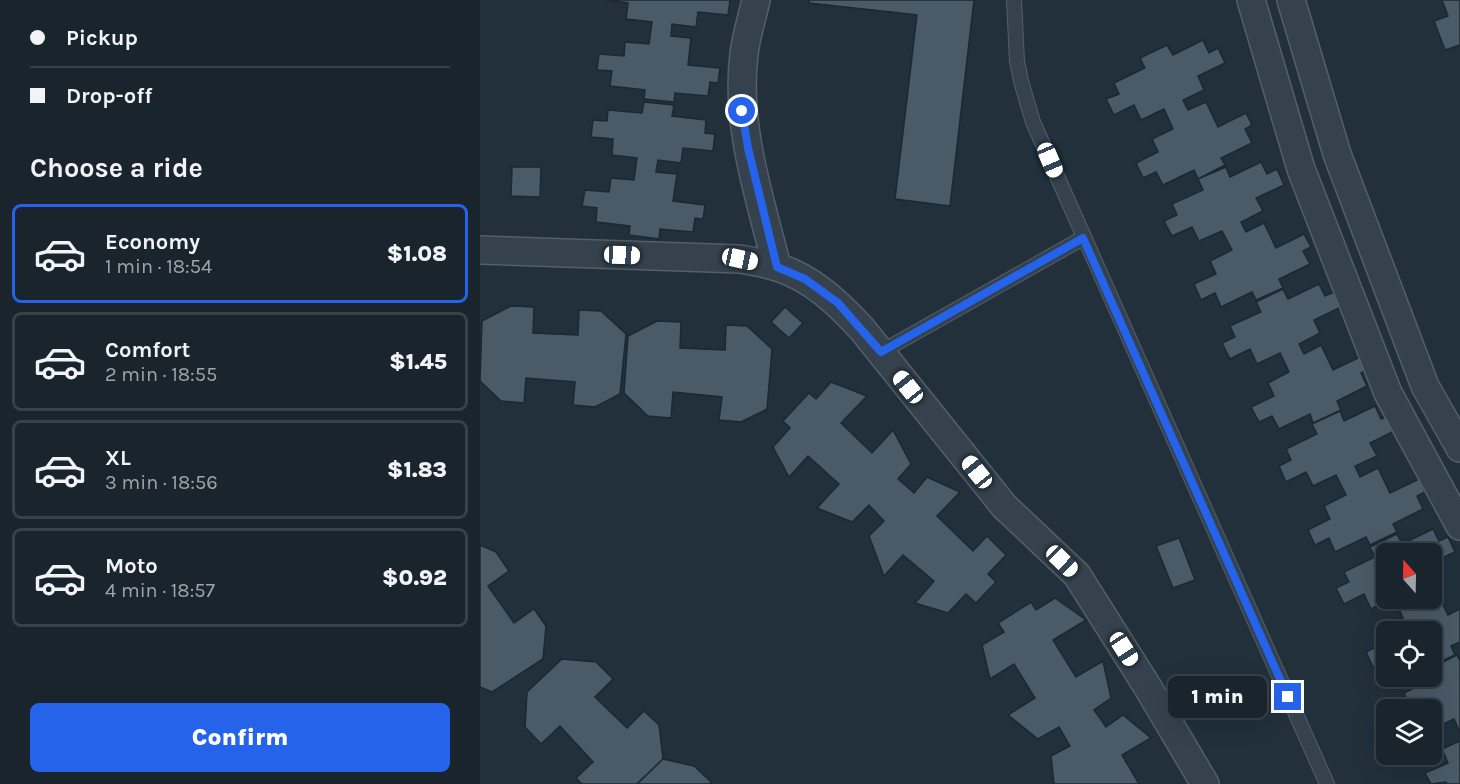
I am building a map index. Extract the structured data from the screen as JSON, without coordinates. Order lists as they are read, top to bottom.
{
  "north": "top",
  "page": {
    "banner": ["Pickup", "Drop-off"],
    "heading": "Choose a ride",
    "list": [
      {
        "name": "Economy",
        "note": "1 min · 18:54",
        "value": "$1.08"
      },
      {
        "name": "Comfort",
        "note": "2 min · 18:55",
        "value": "$1.45"
      },
      {
        "name": "XL",
        "note": "3 min · 18:56",
        "value": "$1.83"
      },
      {
        "name": "Moto",
        "note": "4 min · 18:57",
        "value": "$0.92"
      }
    ],
    "bubble": "1 min",
    "buttons": "Confirm"
  }
}
